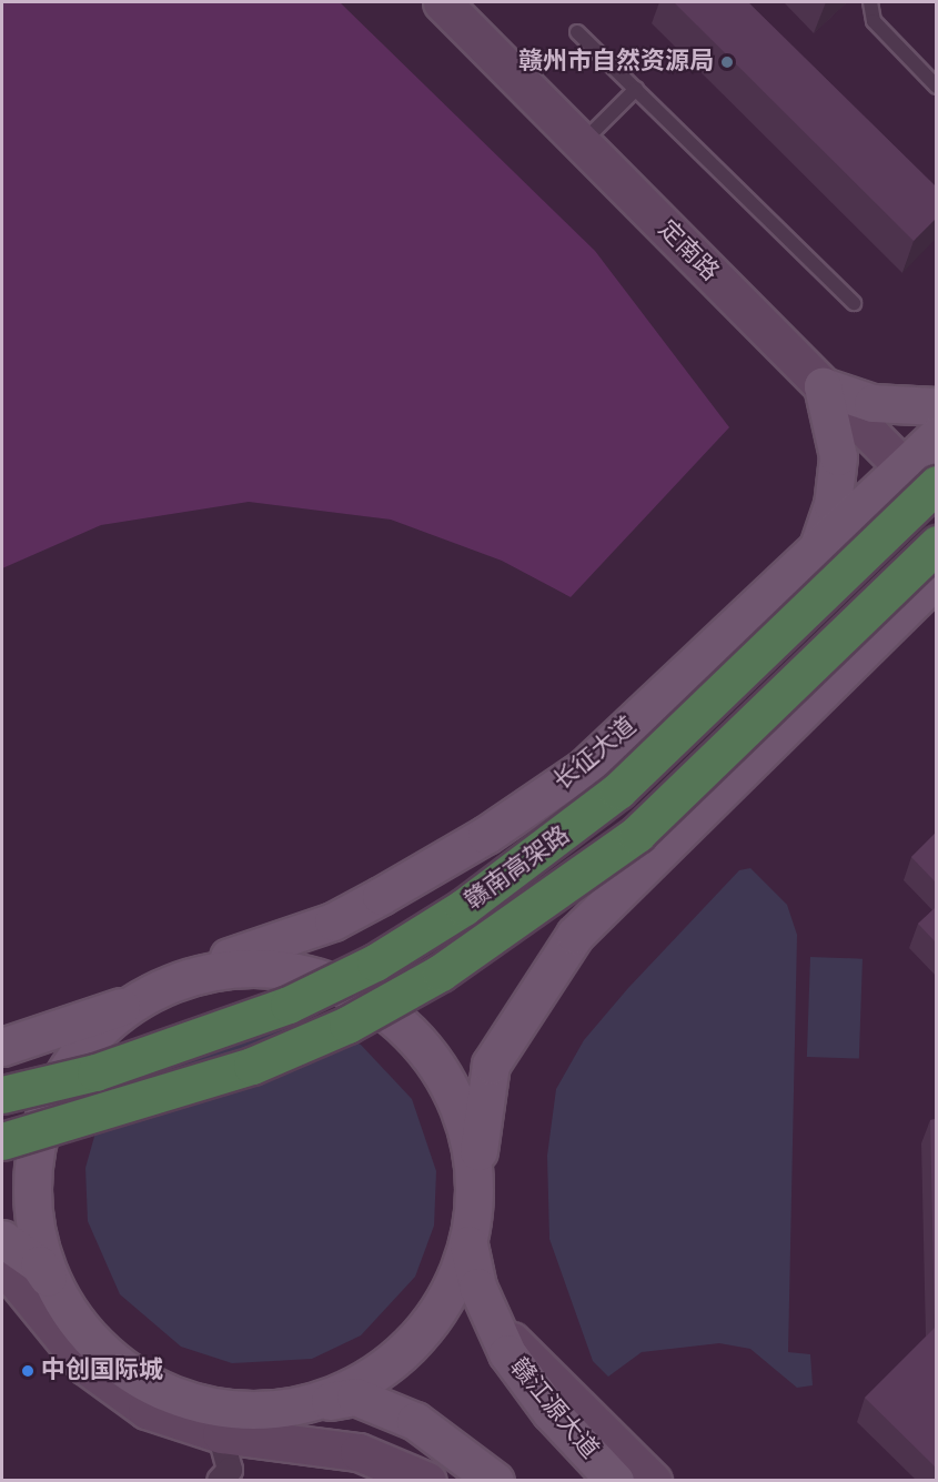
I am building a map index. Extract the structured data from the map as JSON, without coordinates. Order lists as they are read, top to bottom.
{
  "streets": {
    "highway": ["赣南高架路"],
    "main road": ["长征大道", "赣江源大道"],
    "street": ["定南路"]
  },
  "crossings": [
    ["定南路", "长征大道"]
  ],
  "places": ["赣州市自然资源局", "中创国际城"]
}
